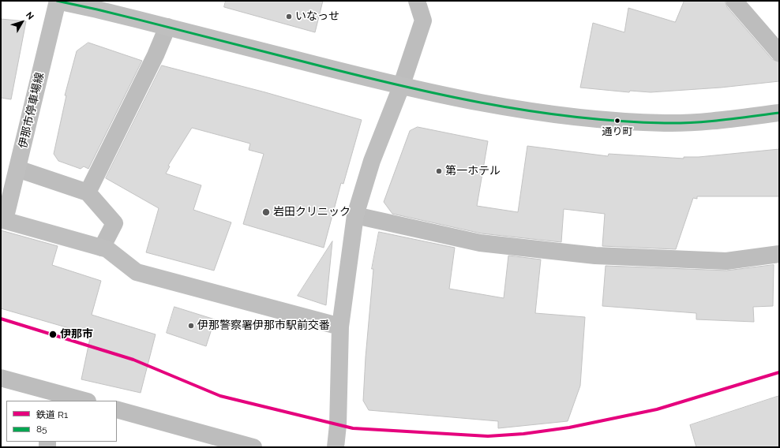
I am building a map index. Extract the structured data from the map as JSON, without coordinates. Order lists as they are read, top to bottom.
{
  "streets": {
    "main road": ["伊那市停車場線"]
  },
  "places": [
    "いなっせ",
    "通り町",
    "第一ホテル",
    "岩田クリニック",
    "伊那警察署伊那市駅前交番",
    "伊那市"
  ],
  "lines": ["transit line 85", "rail line R1"],
  "legend": ["鉄道 R1", "85"],
  "north": "top right"
}
